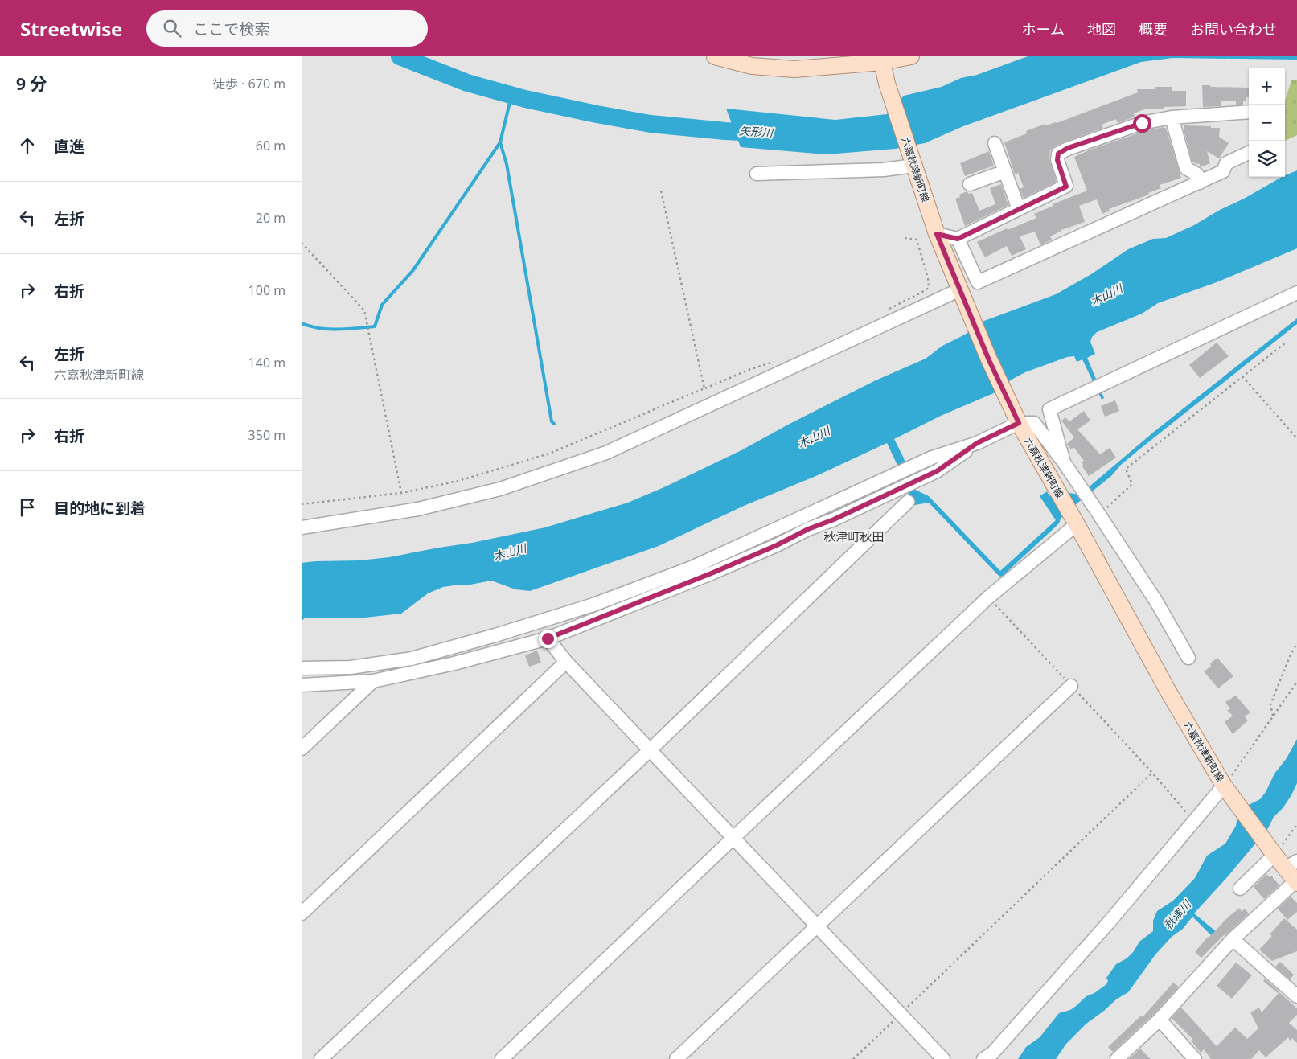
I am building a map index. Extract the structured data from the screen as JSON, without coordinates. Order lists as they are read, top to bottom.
{
  "streets": {
    "main road": ["六嘉秋津新町線"]
  },
  "districts": ["秋津町秋田"],
  "water": ["矢形川", "木山川", "秋津川"],
  "page": {
    "header": "Streetwise",
    "search": "ここで検索",
    "nav": [
      "ホーム",
      "地図",
      "概要",
      "お問い合わせ"
    ],
    "heading": ["9 分", "徒歩 · 670 m"],
    "map_buttons": ["+", "−"],
    "list": [
      ["直進", "60 m"],
      ["左折", "20 m"],
      ["右折", "100 m"],
      ["左折", "六嘉秋津新町線", "140 m"],
      ["右折", "350 m"],
      "目的地に到着"
    ]
  }
}
